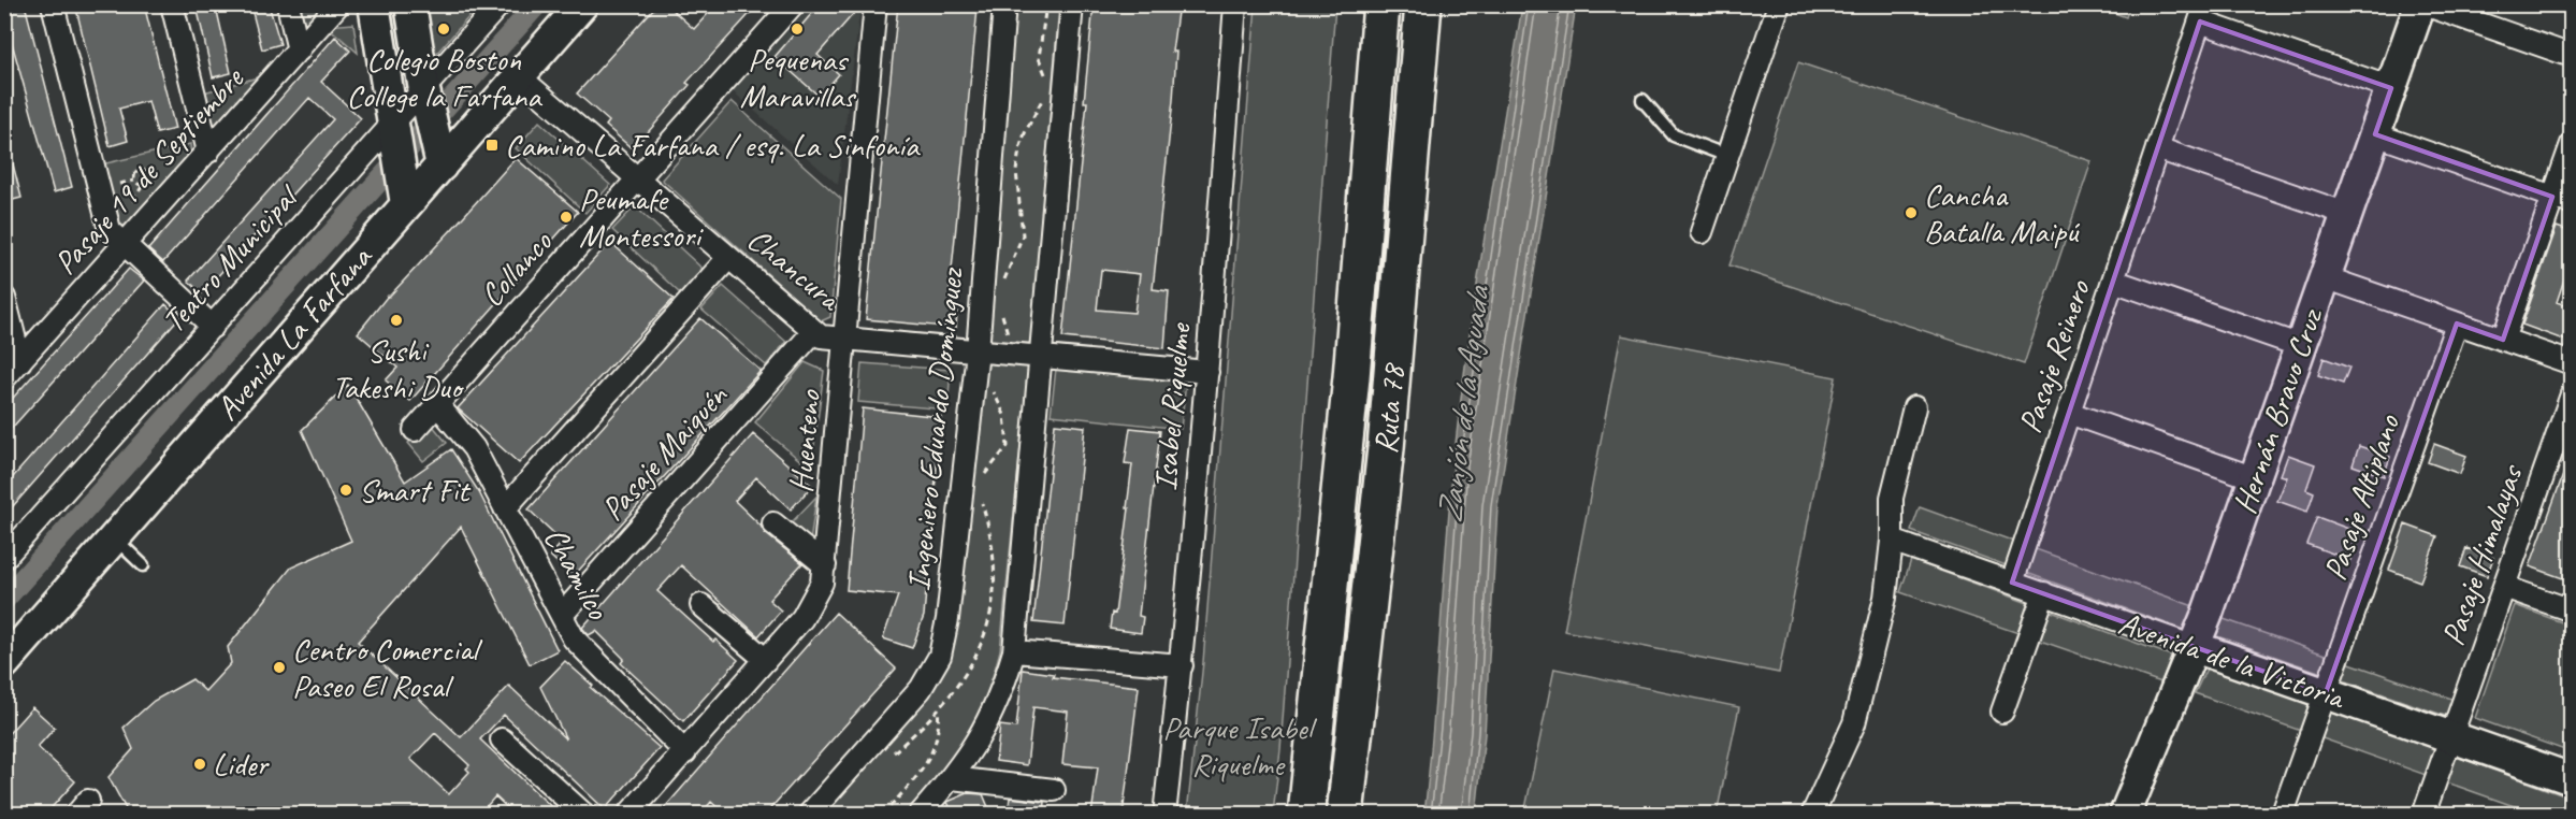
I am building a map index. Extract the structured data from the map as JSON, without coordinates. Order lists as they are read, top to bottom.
{
  "streets": {
    "highway": ["Ruta 78"],
    "street": [
      "Pasaje 19 de Septiembre",
      "Teatro Municipal",
      "Collanco",
      "Chancura",
      "Avenida La Farfana",
      "Pasaje Reinero",
      "Isabel Riquelme",
      "Hernán Bravo Cruz",
      "Ingeniero Eduardo Domínguez",
      "Huenteno",
      "Pasaje Maiquén",
      "Pasaje Altiplano",
      "Pasaje Himalayas",
      "Chamilco",
      "Avenida de la Victoria"
    ]
  },
  "crossings": [
    ["Collanco", "Chancura"],
    ["Collanco", "Chamilco"],
    ["Chancura", "Avenida La Farfana"],
    ["Chancura", "Isabel Riquelme"],
    ["Chancura", "Ingeniero Eduardo Domínguez"],
    ["Chancura", "Huenteno"],
    ["Chancura", "Pasaje Maiquén"],
    ["Pasaje Reinero", "Avenida de la Victoria"],
    ["Hernán Bravo Cruz", "Avenida de la Victoria"],
    ["Huenteno", "Chamilco"],
    ["Pasaje Maiquén", "Chamilco"],
    ["Pasaje Altiplano", "Avenida de la Victoria"],
    ["Pasaje Himalayas", "Avenida de la Victoria"]
  ],
  "water": ["Zanjón de la Aguada"],
  "parks": ["Parque Isabel Riquelme"],
  "places": {
    "other": [
      "Colegio Boston College la Farfana",
      "Pequenas Maravillas",
      "Cancha Batalla Maipú",
      "Peumafe Montessori",
      "Sushi Takeshi Duo",
      "Smart Fit",
      "Centro Comercial Paseo El Rosal",
      "Lider"
    ],
    "transit": ["Camino La Farfana / esq. La Sinfonía"]
  }
}
